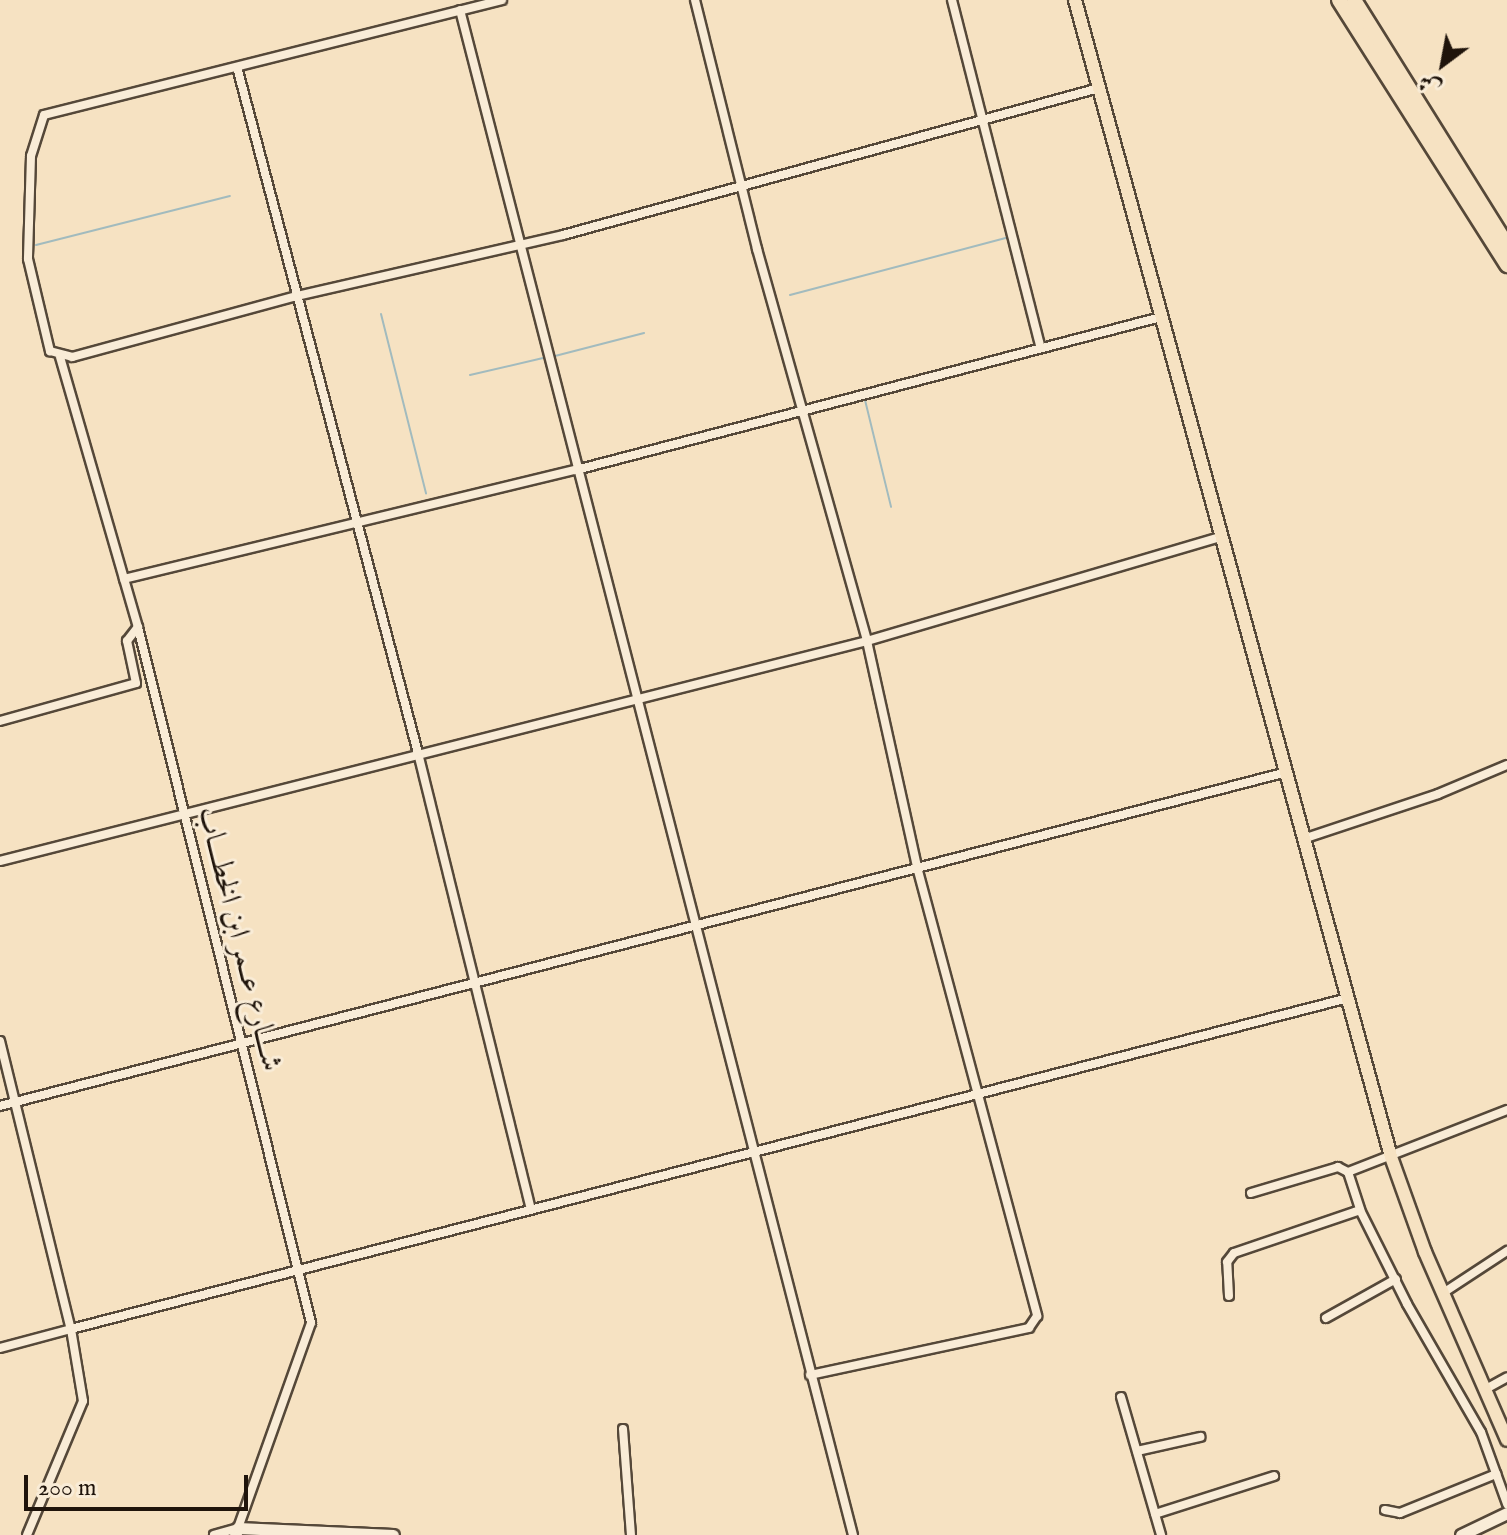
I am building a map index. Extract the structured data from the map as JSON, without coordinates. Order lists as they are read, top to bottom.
{
  "streets": {
    "street": ["شــــارع عــمر ابن الخطــــاب"]
  },
  "scale_bar": "200 m",
  "north": "bottom left"
}
